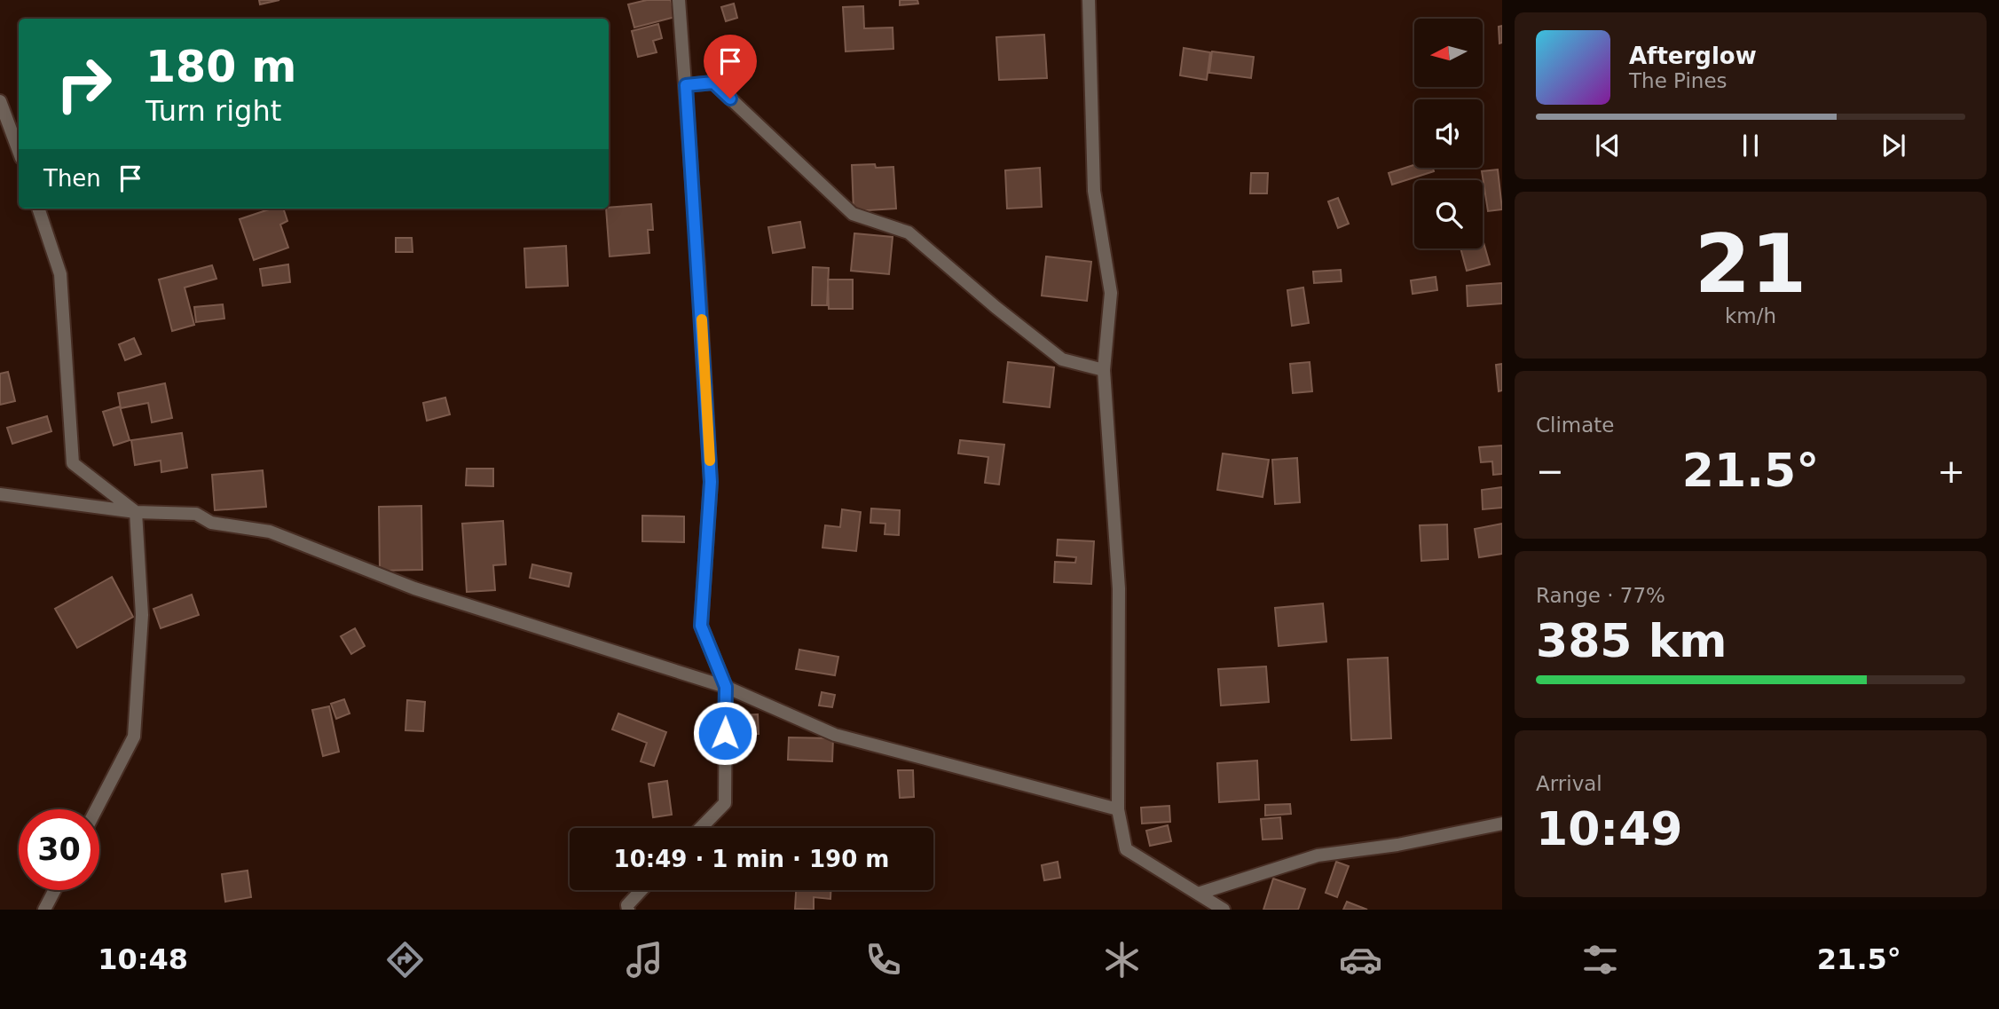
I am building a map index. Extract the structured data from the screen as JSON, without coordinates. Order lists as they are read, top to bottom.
{
  "north": "left",
  "page": {
    "turn": ["180 m", "Turn right"],
    "song": ["Afterglow", "The Pines"],
    "then": "Then",
    "tile": [
      ["21", "km/h"],
      "Climate",
      ["Range · 77%", "385 km"],
      ["Arrival", "10:49"]
    ],
    "heat": ["−", "21.5°", "+"],
    "limit": "30",
    "trip": "10:49 · 1 min · 190 m",
    "tabs": ["10:48", "21.5°"]
  }
}
